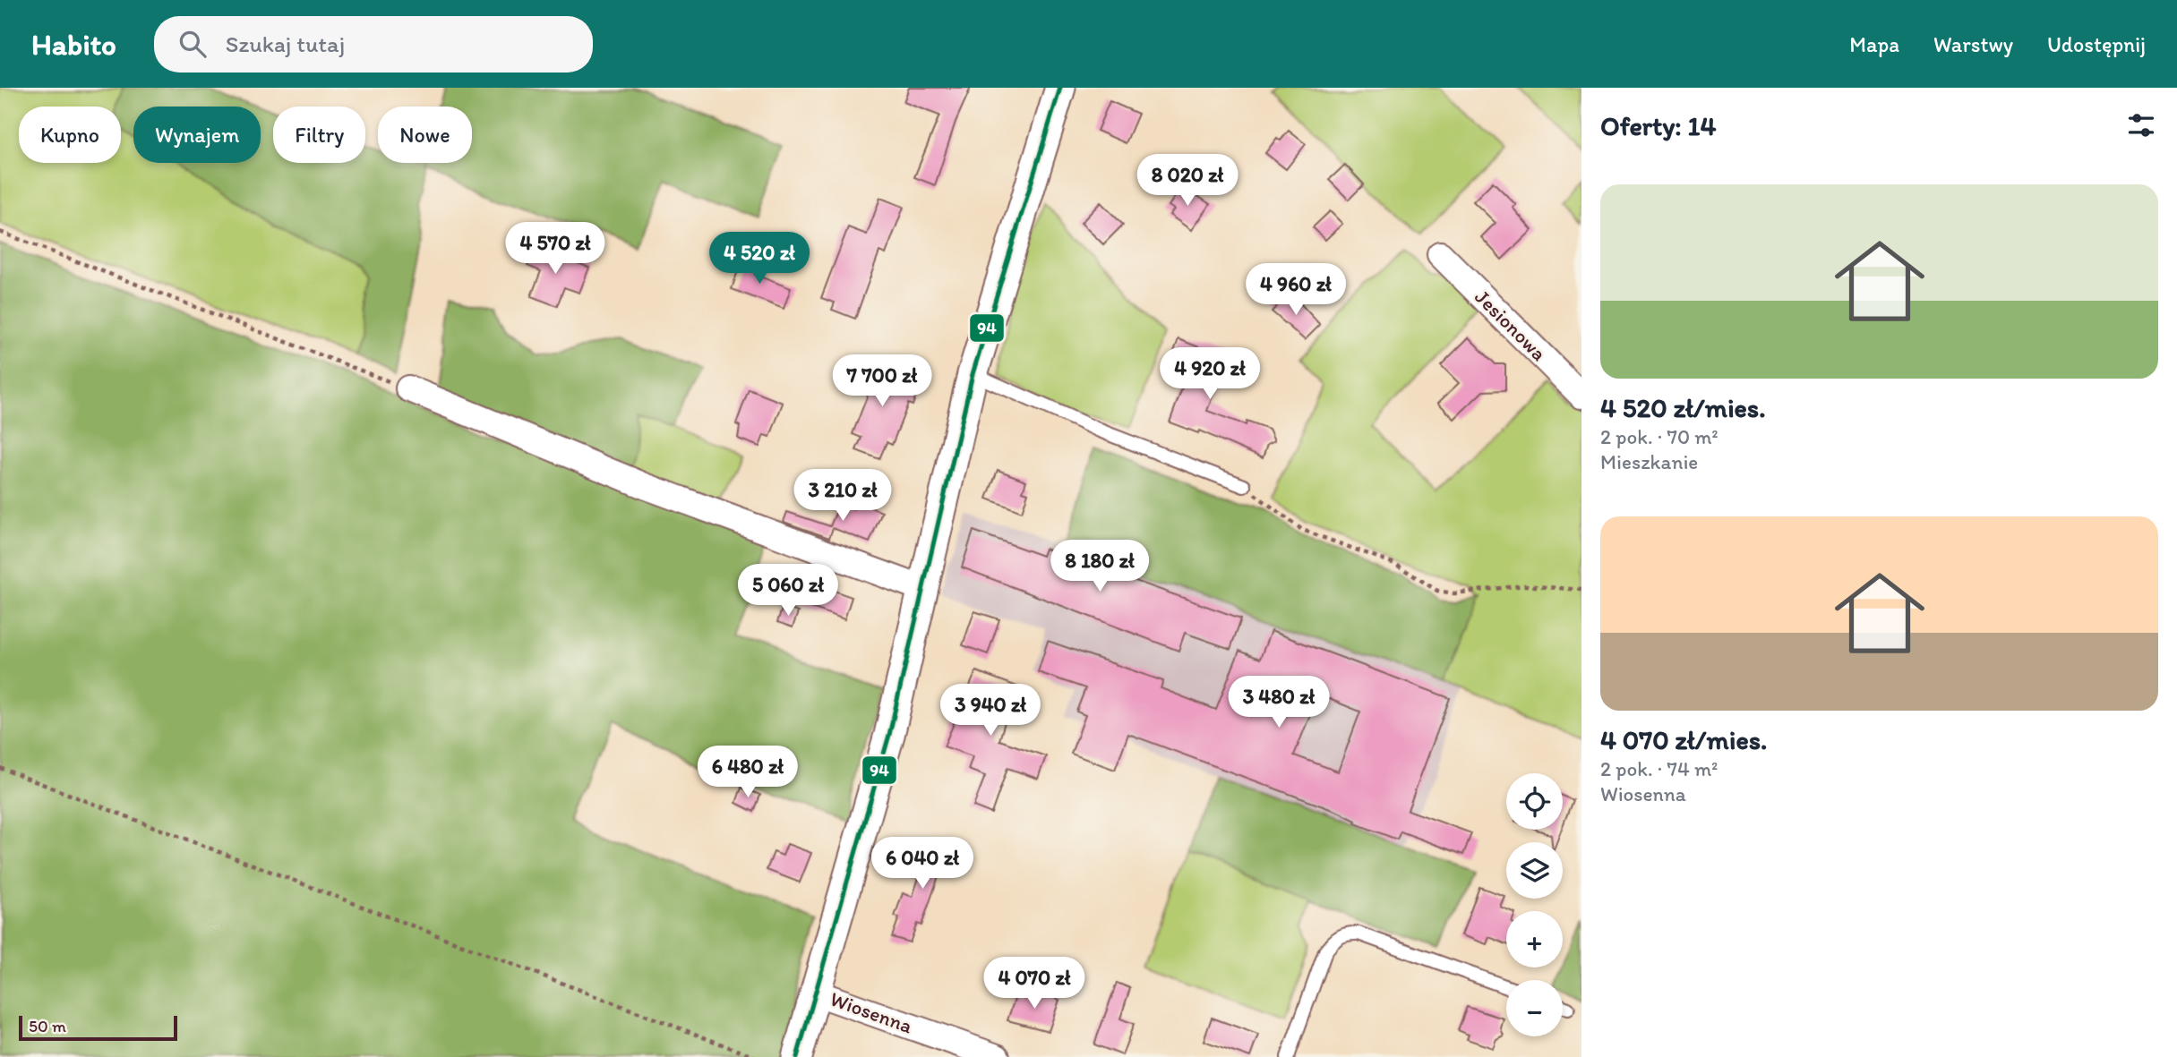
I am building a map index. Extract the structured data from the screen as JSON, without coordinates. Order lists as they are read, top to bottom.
{
  "streets": {
    "street": ["Jesionowa", "Wiosenna"]
  },
  "lines": ["transit line 94"],
  "scale_bar": "50 m",
  "page": {
    "header": "Habito",
    "search": "Szukaj tutaj",
    "nav": ["Mapa", "Warstwy", "Udostępnij"],
    "heading": "Oferty: 14",
    "chip": [
      "Kupno",
      "Wynajem",
      "Filtry",
      "Nowe"
    ],
    "price": [
      "8 020 zł",
      "4 570 zł",
      "4 520 zł",
      "4 960 zł",
      "4 920 zł",
      "7 700 zł",
      "3 210 zł",
      "8 180 zł",
      "5 060 zł",
      "3 480 zł",
      "3 940 zł",
      "6 480 zł",
      "6 040 zł",
      "4 070 zł"
    ],
    "list": [
      {
        "name": "4 520 zł/mies.",
        "note": "2 pok. · 70 m² · Mieszkanie"
      },
      {
        "name": "4 070 zł/mies.",
        "note": "2 pok. · 74 m² · Wiosenna"
      }
    ],
    "map_buttons": ["+", "−"],
    "scale": "50 m"
  }
}
